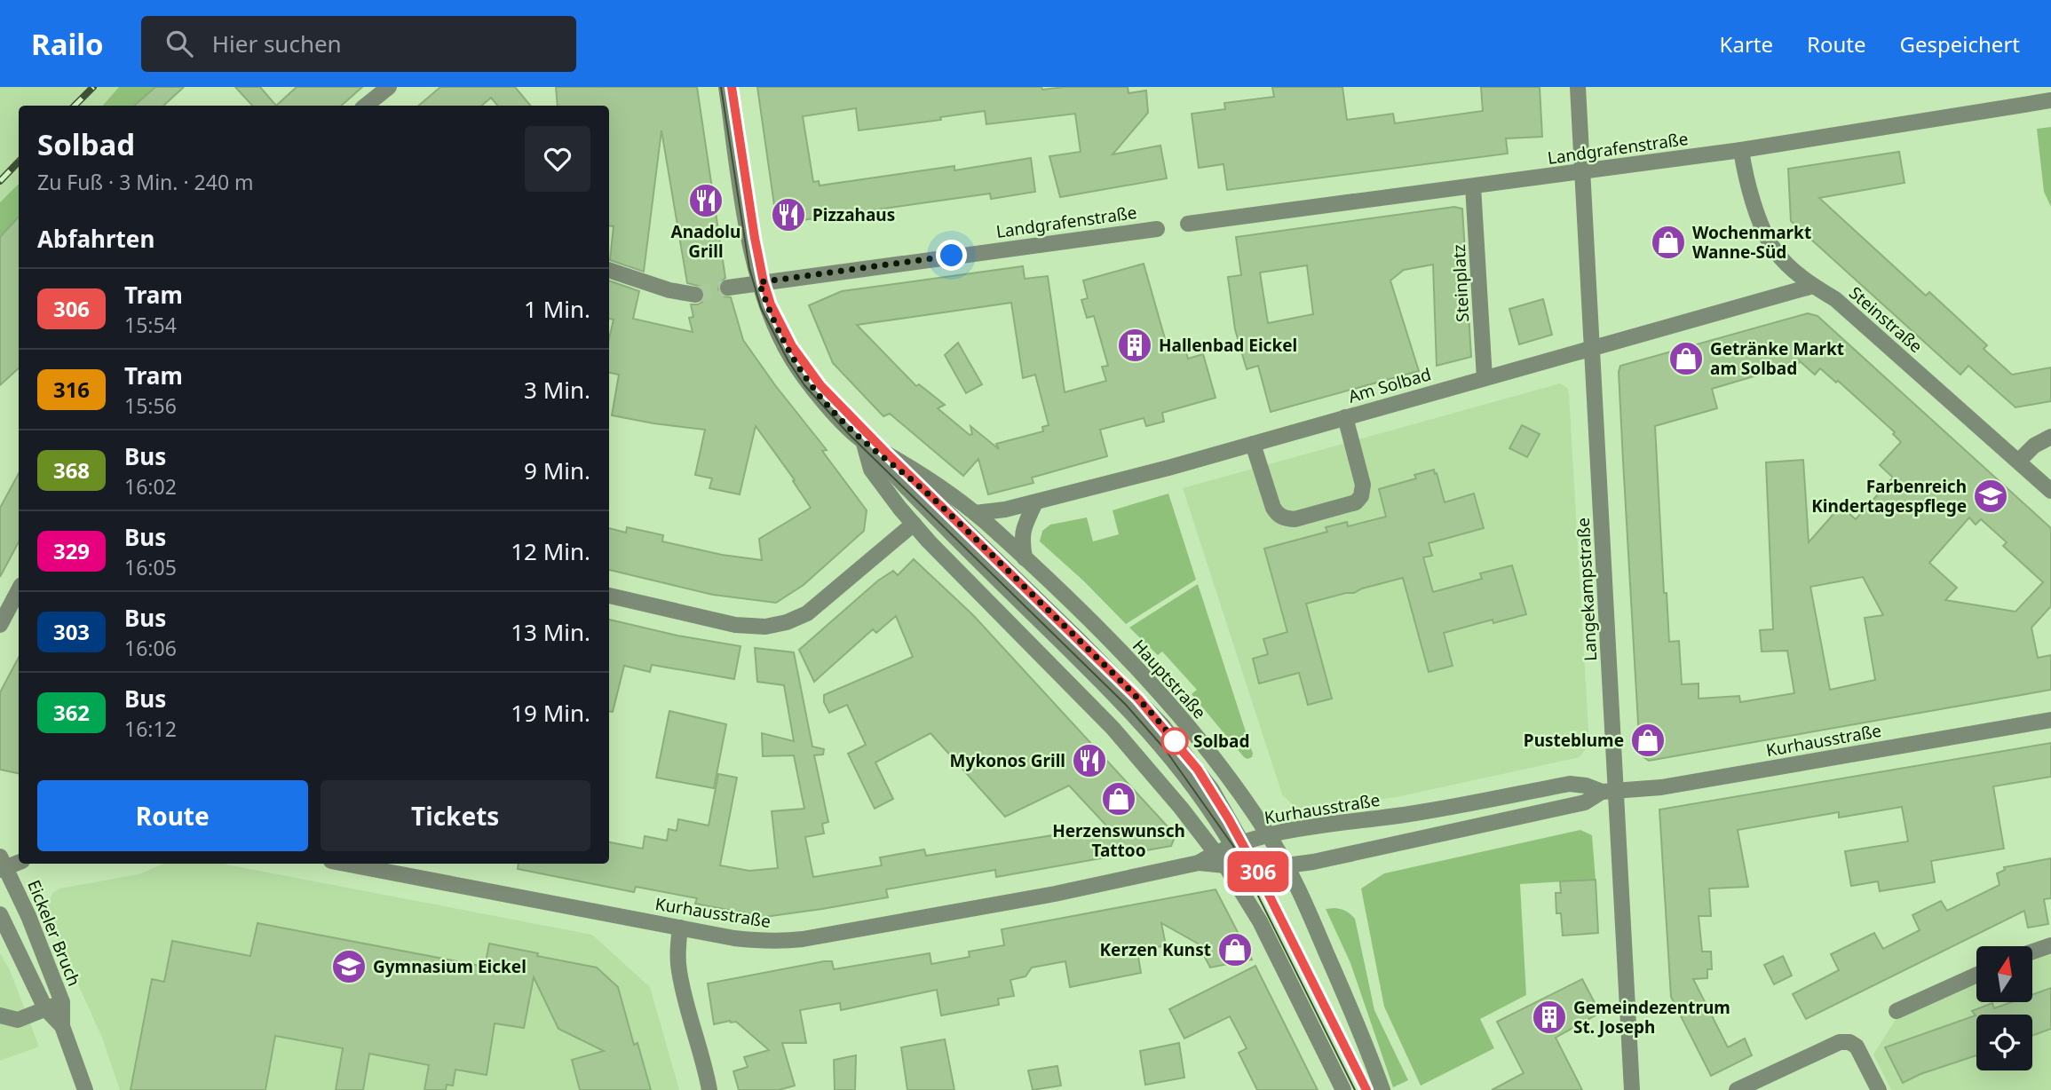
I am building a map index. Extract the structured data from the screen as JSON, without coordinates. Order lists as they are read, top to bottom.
{
  "streets": {
    "street": [
      "Landgrafenstraße",
      "Steinplatz",
      "Steinstraße",
      "Am Solbad",
      "Langekampstraße",
      "Hauptstraße",
      "Kurhausstraße",
      "Eickeler Bruch"
    ]
  },
  "crossings": [
    ["Landgrafenstraße", "Steinplatz"],
    ["Landgrafenstraße", "Steinstraße"],
    ["Landgrafenstraße", "Langekampstraße"],
    ["Landgrafenstraße", "Hauptstraße"],
    ["Steinplatz", "Am Solbad"],
    ["Steinstraße", "Am Solbad"],
    ["Am Solbad", "Langekampstraße"],
    ["Am Solbad", "Hauptstraße"],
    ["Langekampstraße", "Kurhausstraße"],
    ["Hauptstraße", "Kurhausstraße"]
  ],
  "places": {
    "restaurant": ["Anadolu Grill", "Pizzahaus", "Mykonos Grill"],
    "shop": [
      "Wochenmarkt Wanne-Süd",
      "Getränke Markt am Solbad",
      "Pusteblume",
      "Herzenswunsch Tattoo",
      "Kerzen Kunst"
    ],
    "building": ["Hallenbad Eickel", "Gemeindezentrum St. Joseph"],
    "school or university": ["Farbenreich Kindertagespflege", "Gymnasium Eickel"],
    "other": ["Solbad"]
  },
  "lines": ["tram line 306"],
  "north": "top",
  "page": {
    "header": "Railo",
    "search": "Hier suchen",
    "nav": ["Karte", "Route", "Gespeichert"],
    "on_map": "306",
    "heading": [
      ["Solbad", "Zu Fuß · 3 Min. · 240 m"],
      "Abfahrten"
    ],
    "list": [
      {
        "mark": "306",
        "name": "Tram",
        "note": "15:54",
        "value": "1 Min."
      },
      {
        "mark": "316",
        "name": "Tram",
        "note": "15:56",
        "value": "3 Min."
      },
      {
        "mark": "368",
        "name": "Bus",
        "note": "16:02",
        "value": "9 Min."
      },
      {
        "mark": "329",
        "name": "Bus",
        "note": "16:05",
        "value": "12 Min."
      },
      {
        "mark": "303",
        "name": "Bus",
        "note": "16:06",
        "value": "13 Min."
      },
      {
        "mark": "362",
        "name": "Bus",
        "note": "16:12",
        "value": "19 Min."
      }
    ],
    "buttons": ["Route", "Tickets"]
  }
}
